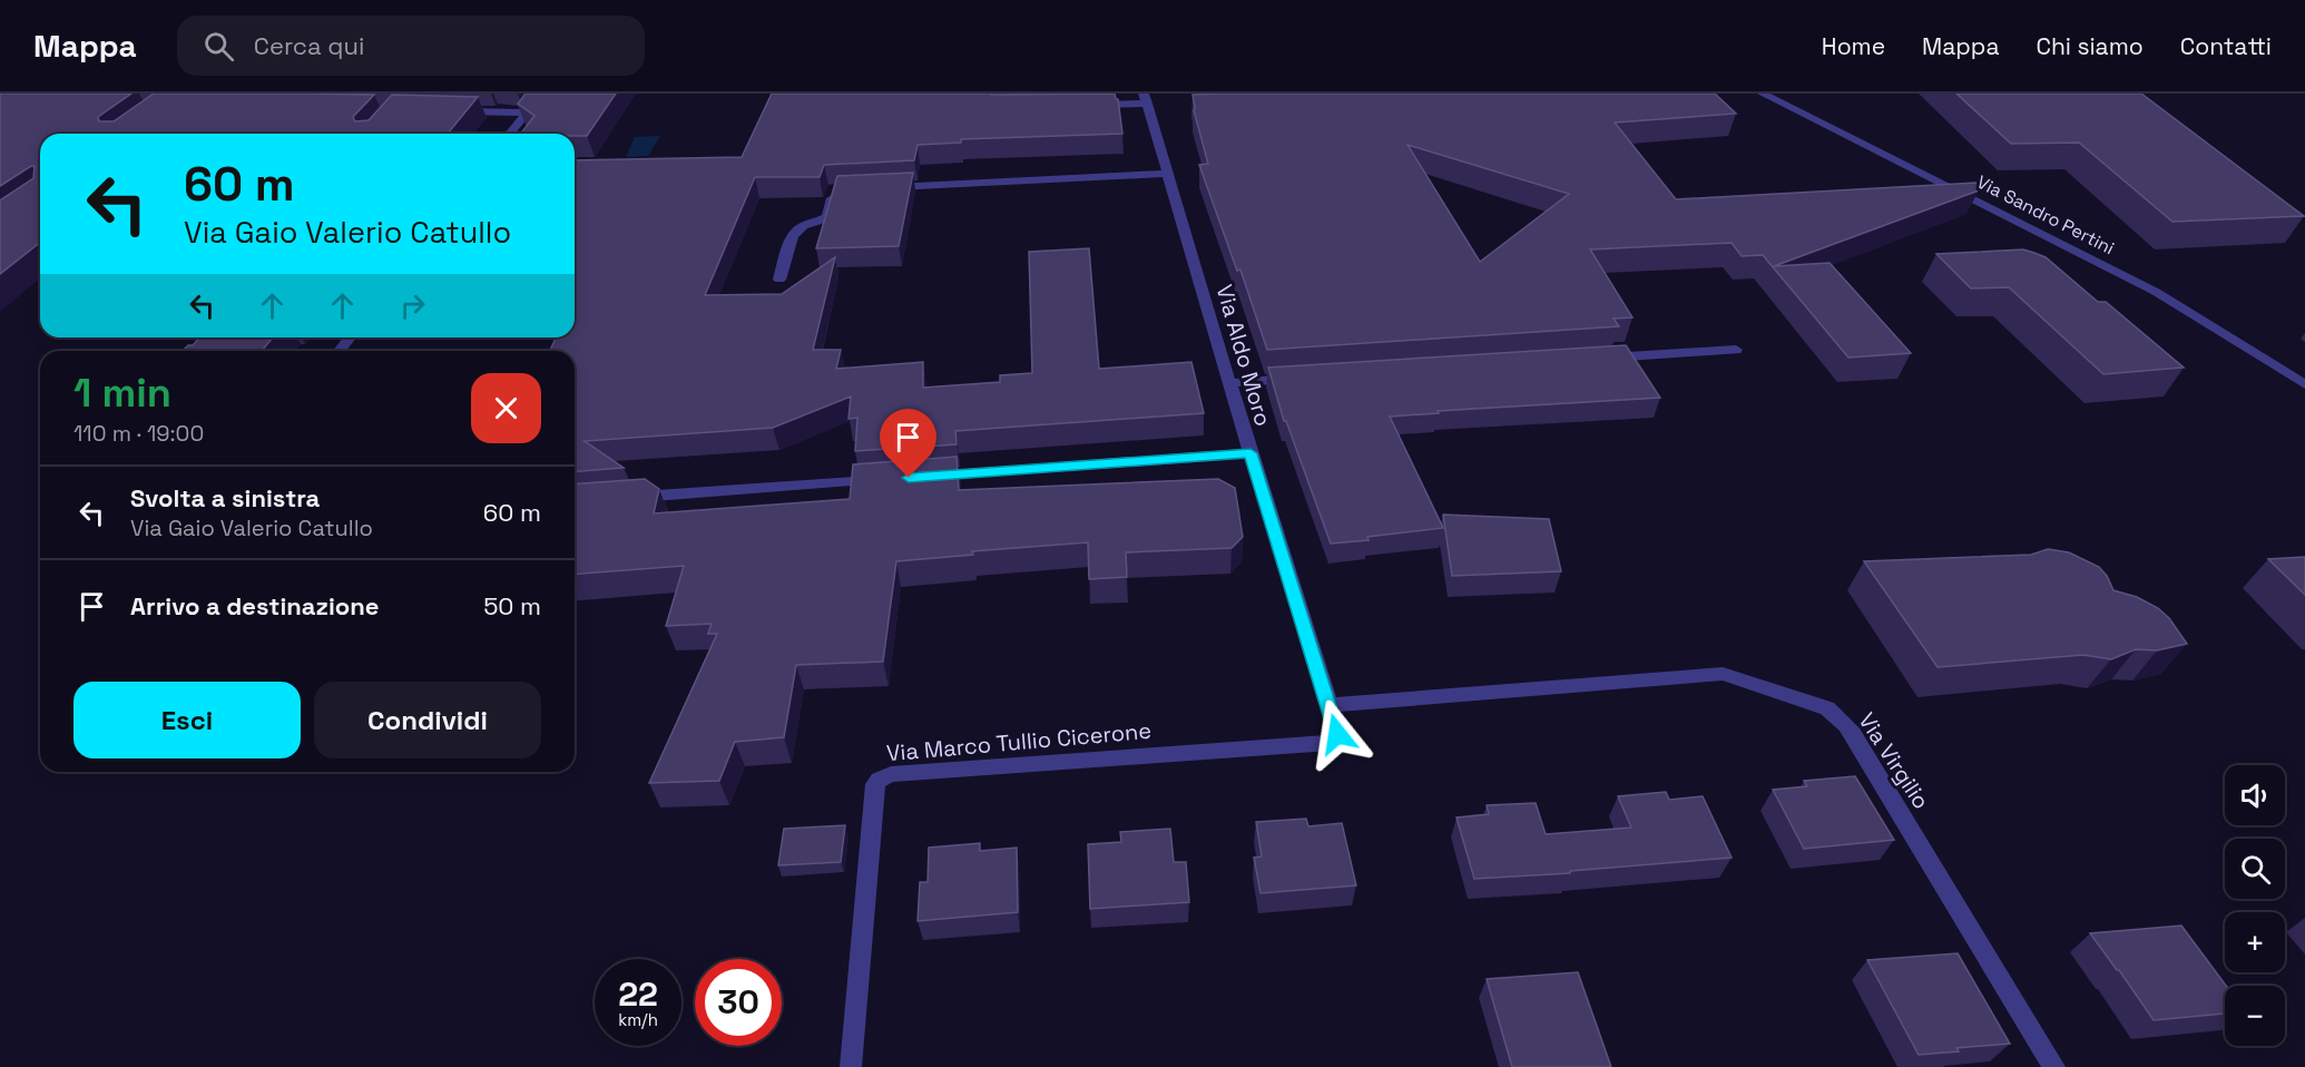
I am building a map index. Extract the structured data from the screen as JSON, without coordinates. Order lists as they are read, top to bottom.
{
  "streets": {
    "street": [
      "Via Sandro Pertini",
      "Via Aldo Moro",
      "Via Marco Tullio Cicerone",
      "Via Virgilio"
    ]
  },
  "crossings": [
    ["Via Aldo Moro", "Via Marco Tullio Cicerone"],
    ["Via Aldo Moro", "Via Virgilio"],
    ["Via Marco Tullio Cicerone", "Via Virgilio"]
  ],
  "page": {
    "header": "Mappa",
    "search": "Cerca qui",
    "nav": [
      "Home",
      "Mappa",
      "Chi siamo",
      "Contatti"
    ],
    "turn": ["60 m", "Via Gaio Valerio Catullo"],
    "heading": ["1 min", "110 m · 19:00"],
    "list": [
      {
        "name": "Svolta a sinistra",
        "note": "Via Gaio Valerio Catullo",
        "value": "60 m"
      },
      {
        "name": "Arrivo a destinazione",
        "value": "50 m"
      }
    ],
    "buttons": ["Esci", "Condividi"],
    "map_buttons": ["+", "−"],
    "speed": "22 km/h",
    "limit": "30"
  }
}
